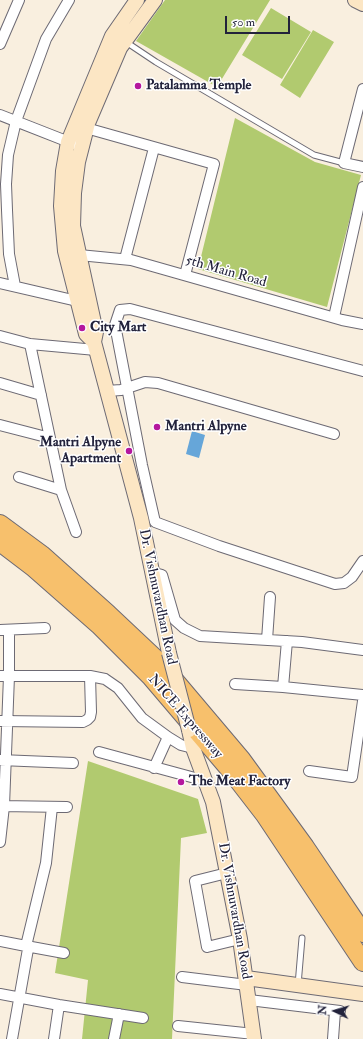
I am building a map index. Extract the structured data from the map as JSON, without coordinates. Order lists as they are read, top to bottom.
{
  "streets": {
    "highway": ["NICE Expressway"],
    "main road": ["Dr. Vishnuvardhan Road"],
    "street": ["5th Main Road"]
  },
  "crossings": [
    ["5th Main Road", "Dr. Vishnuvardhan Road"]
  ],
  "places": [
    "Patalamma Temple",
    "City Mart",
    "Mantri Alpyne",
    "Mantri Alpyne Apartment",
    "The Meat Factory"
  ],
  "scale_bar": "50 m",
  "north": "left"
}
